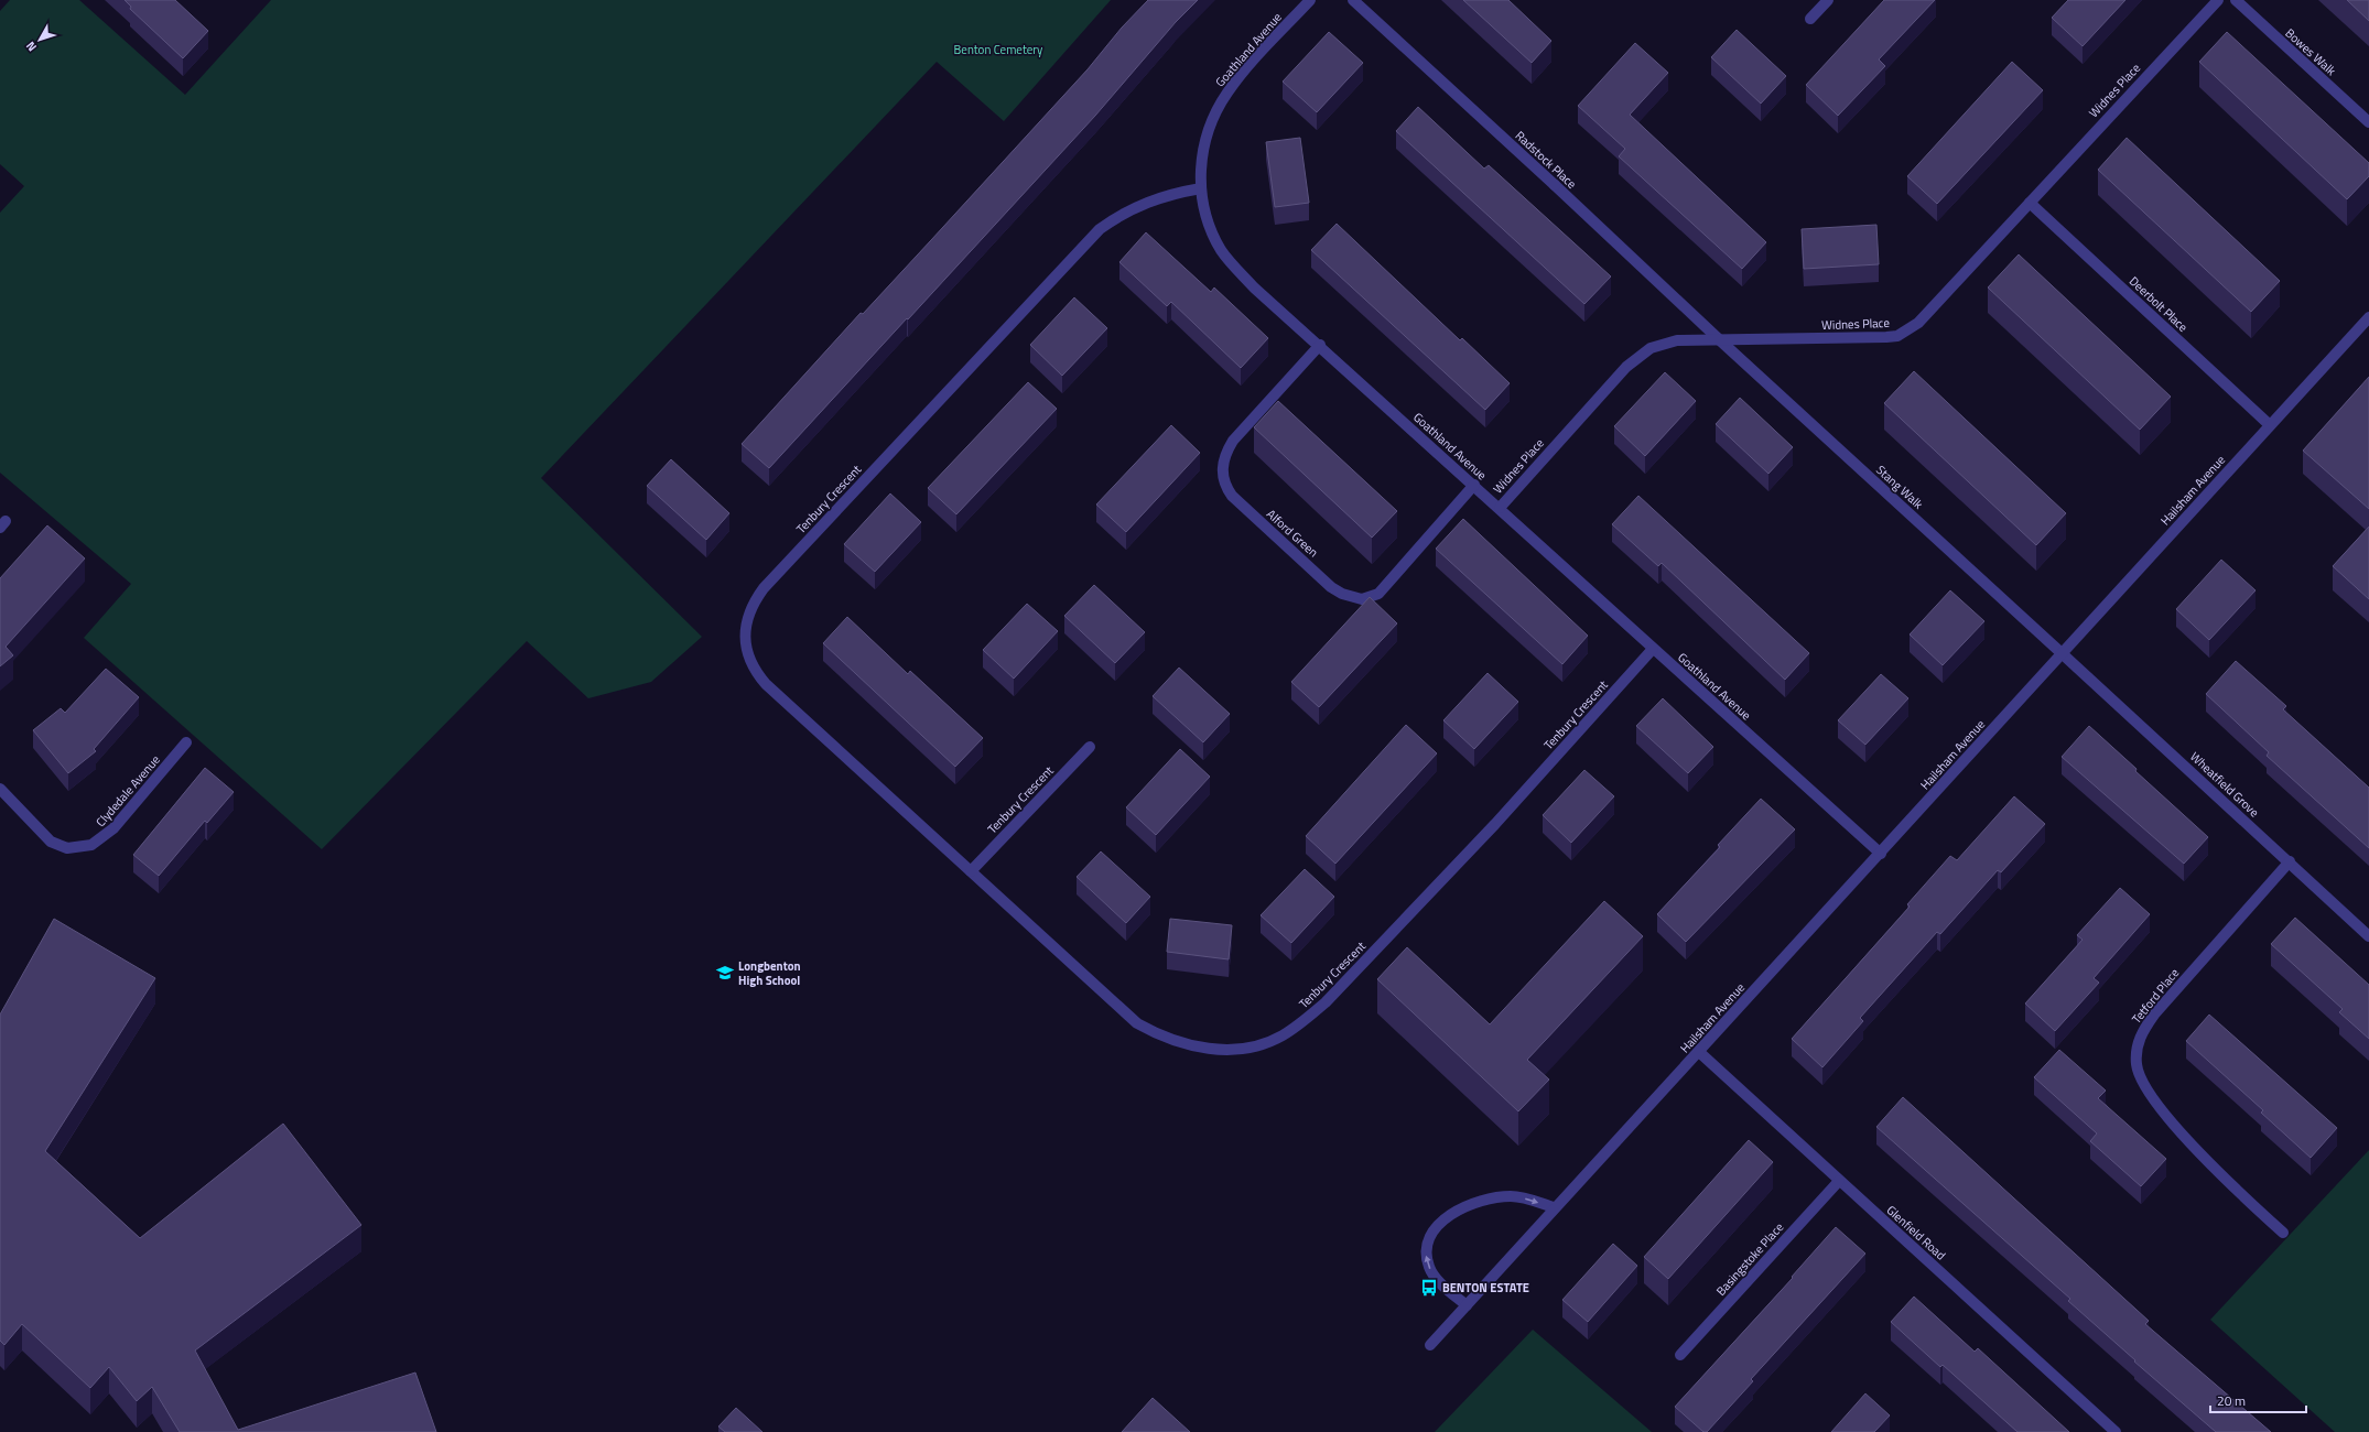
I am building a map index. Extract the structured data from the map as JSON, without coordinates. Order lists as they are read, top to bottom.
{
  "streets": {
    "street": [
      "Goathland Avenue",
      "Bowes Walk",
      "Widnes Place",
      "Radstock Place",
      "Deerbolt Place",
      "Stang Walk",
      "Hailsham Avenue",
      "Tenbury Crescent",
      "Alford Green",
      "Wheatfield Grove",
      "Clydedale Avenue",
      "Tetford Place",
      "Glenfield Road",
      "Basingstoke Place"
    ]
  },
  "crossings": [
    ["Goathland Avenue", "Widnes Place"],
    ["Goathland Avenue", "Hailsham Avenue"],
    ["Goathland Avenue", "Tenbury Crescent"],
    ["Goathland Avenue", "Alford Green"],
    ["Widnes Place", "Radstock Place"],
    ["Widnes Place", "Deerbolt Place"],
    ["Widnes Place", "Stang Walk"],
    ["Radstock Place", "Stang Walk"],
    ["Deerbolt Place", "Hailsham Avenue"],
    ["Stang Walk", "Hailsham Avenue"],
    ["Stang Walk", "Wheatfield Grove"],
    ["Hailsham Avenue", "Wheatfield Grove"],
    ["Hailsham Avenue", "Glenfield Road"],
    ["Wheatfield Grove", "Tetford Place"],
    ["Glenfield Road", "Basingstoke Place"]
  ],
  "parks": ["Benton Cemetery"],
  "places": {
    "school or university": ["Longbenton High School"],
    "bus stop": ["BENTON ESTATE"]
  },
  "scale_bar": "20 m",
  "north": "bottom left"
}
